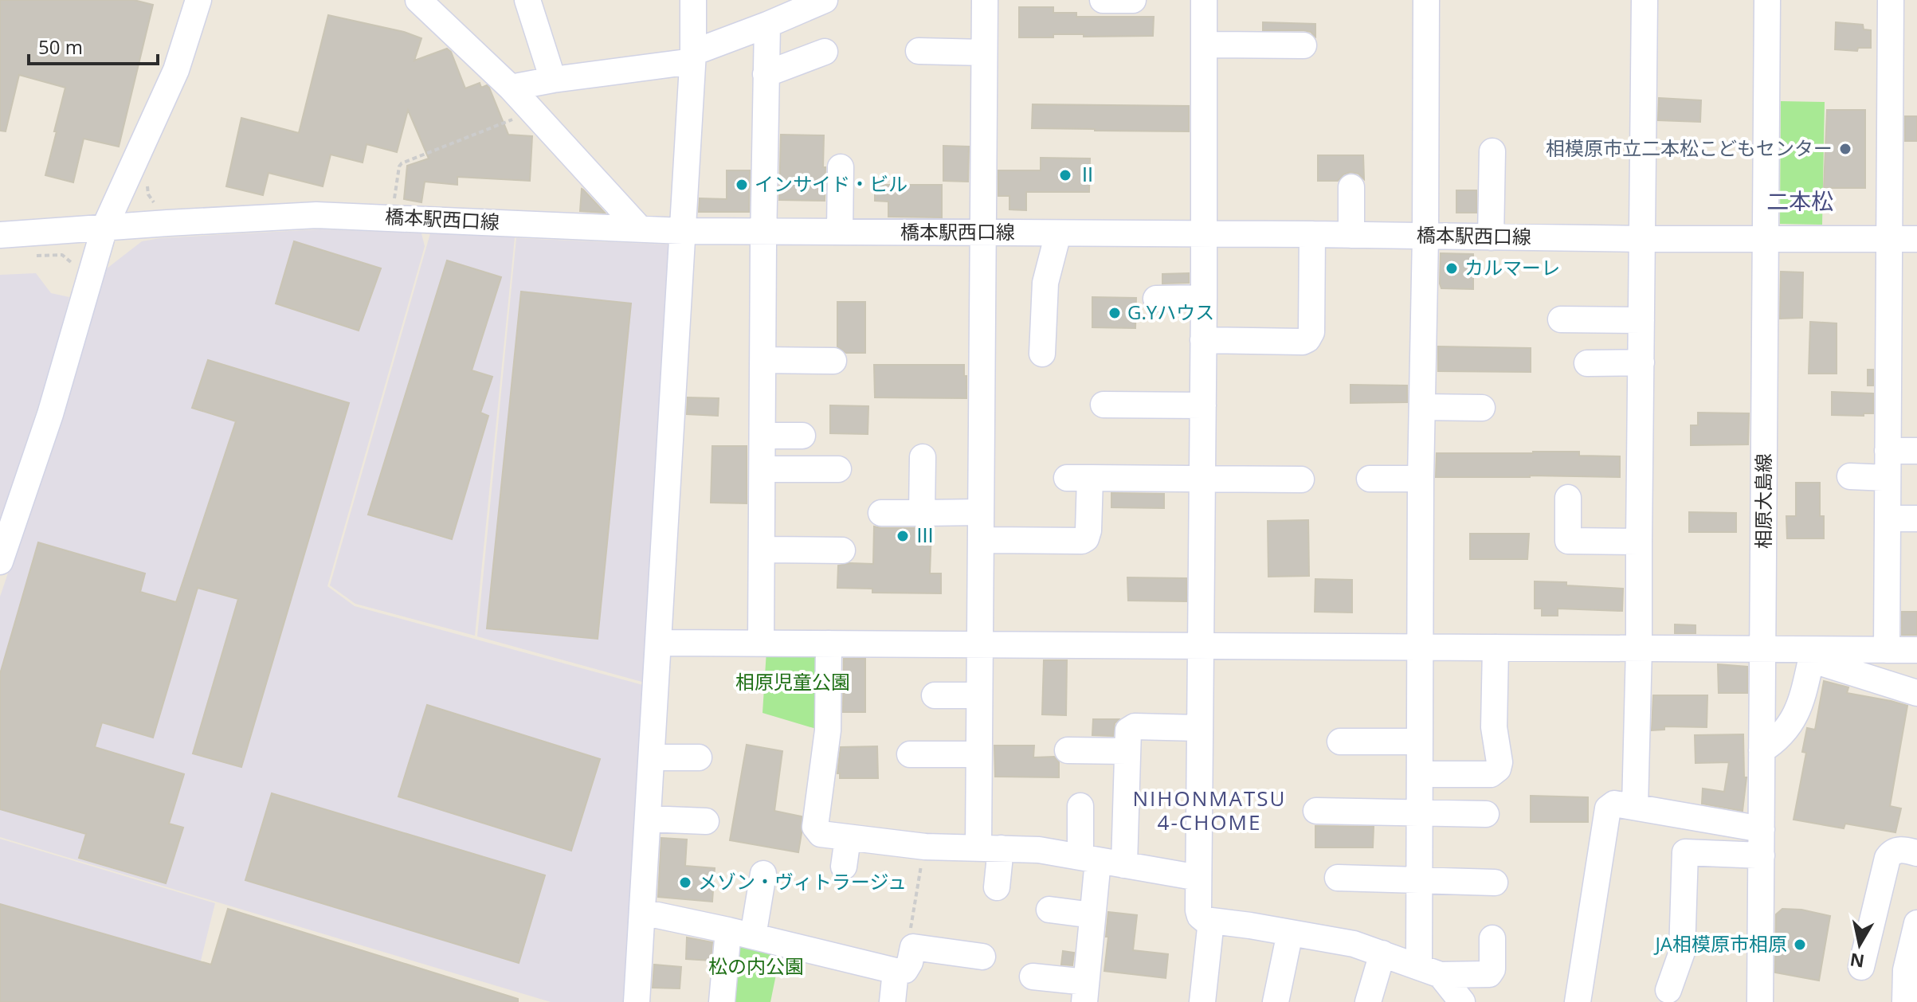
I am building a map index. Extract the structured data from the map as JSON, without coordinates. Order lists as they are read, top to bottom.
{
  "streets": {
    "street": ["橋本駅西口線", "相原大島線"]
  },
  "crossings": [
    ["橋本駅西口線", "相原大島線"]
  ],
  "districts": ["二本松", "NIHONMATSU 4-CHOME"],
  "parks": ["相原児童公園", "松の内公園"],
  "places": [
    "相模原市立二本松こどもセンター",
    "Ⅱ",
    "インサイド・ビル",
    "カルマーレ",
    "G.Yハウス",
    "Ⅲ",
    "メゾン・ヴィトラージュ",
    "JA相模原市相原"
  ],
  "scale_bar": "50 m",
  "north": "bottom"
}
